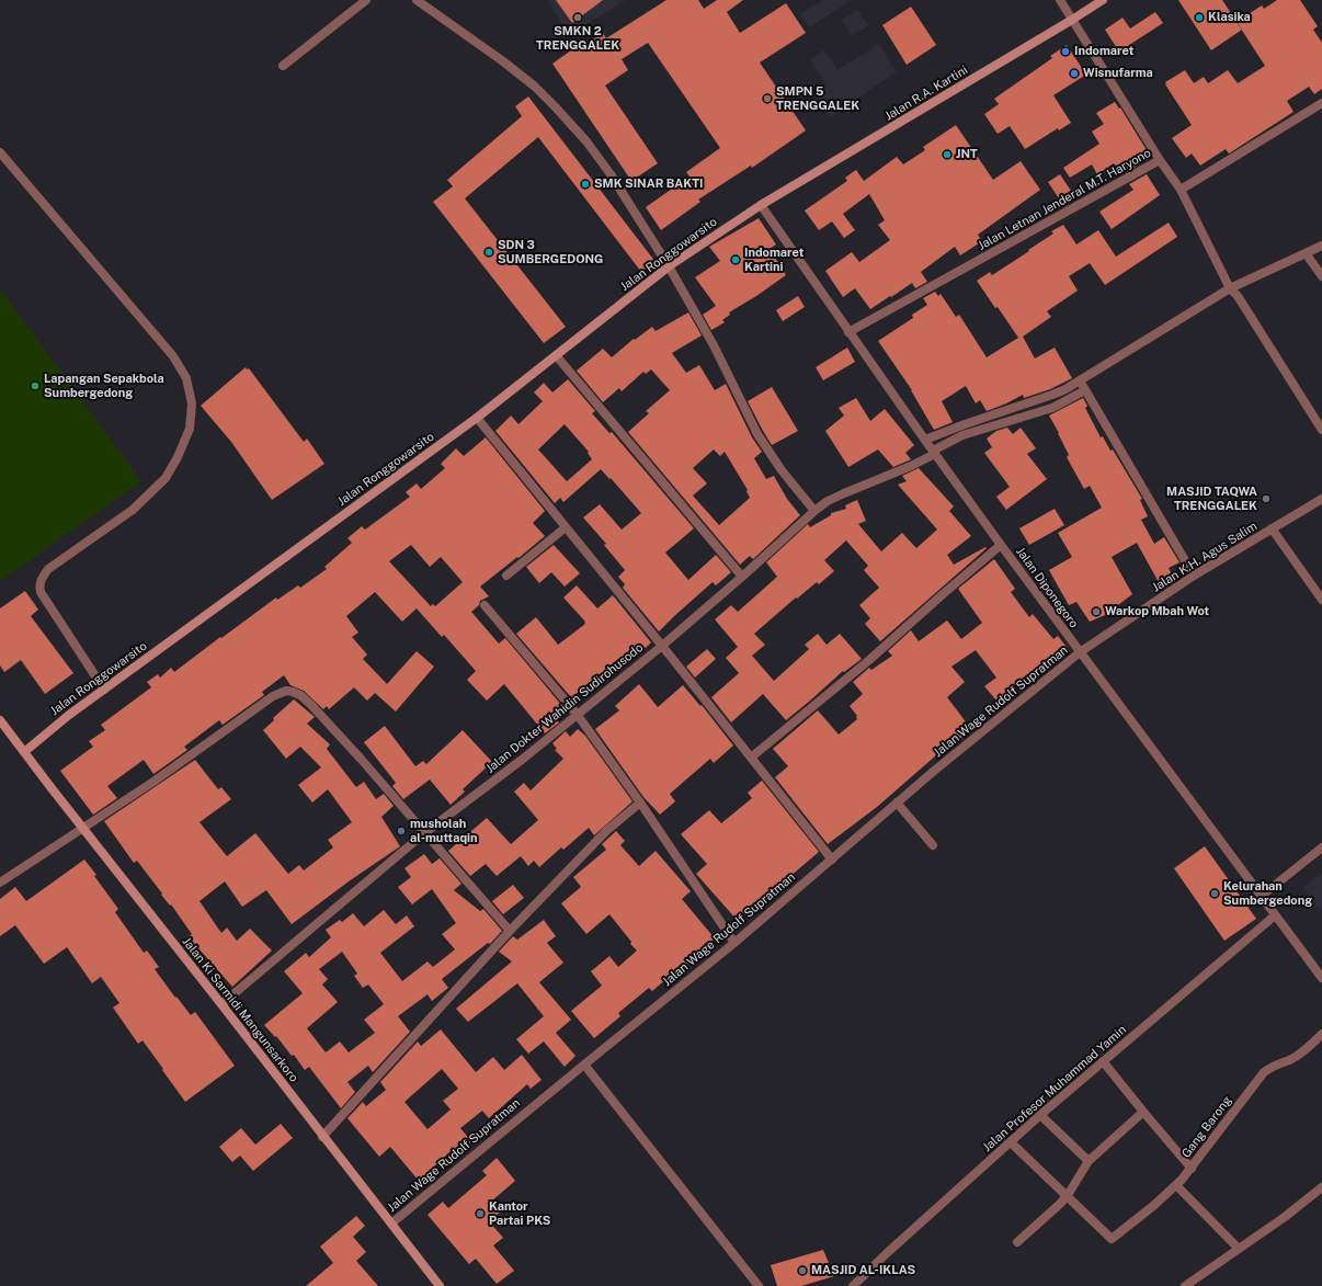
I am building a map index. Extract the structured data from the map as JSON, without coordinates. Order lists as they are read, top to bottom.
{
  "streets": {
    "street": [
      "Jalan R.A. Kartini",
      "Jalan Letnan Jenderal M.T. Haryono",
      "Jalan Ronggowarsito",
      "Jalan K.H. Agus Salim",
      "Jalan Diponegoro",
      "Jalan Wage Rudolf Supratman",
      "Jalan Dokter Wahidin Sudirohusodo",
      "Jalan Ki Sarmidi Mangunsarkoro",
      "Jalan Profesor Muhammad Yamin",
      "Gang Barong"
    ]
  },
  "crossings": [
    ["Jalan R.A. Kartini", "Jalan Ronggowarsito"],
    ["Jalan R.A. Kartini", "Jalan Diponegoro"],
    ["Jalan Letnan Jenderal M.T. Haryono", "Jalan Diponegoro"],
    ["Jalan Ronggowarsito", "Jalan Diponegoro"],
    ["Jalan Ronggowarsito", "Jalan Ki Sarmidi Mangunsarkoro"],
    ["Jalan K.H. Agus Salim", "Jalan Diponegoro"],
    ["Jalan K.H. Agus Salim", "Jalan Wage Rudolf Supratman"],
    ["Jalan Diponegoro", "Jalan Wage Rudolf Supratman"],
    ["Jalan Diponegoro", "Jalan Dokter Wahidin Sudirohusodo"],
    ["Jalan Diponegoro", "Jalan Profesor Muhammad Yamin"],
    ["Jalan Wage Rudolf Supratman", "Jalan Ki Sarmidi Mangunsarkoro"],
    ["Jalan Dokter Wahidin Sudirohusodo", "Jalan Ki Sarmidi Mangunsarkoro"]
  ],
  "places": [
    "SMKN 2 TRENGGALEK",
    "Klasika",
    "Indomaret",
    "Wisnufarma",
    "SMPN 5 TRENGGALEK",
    "JNT",
    "SMK SINAR BAKTI",
    "SDN 3 SUMBERGEDONG",
    "Indomaret Kartini",
    "Lapangan Sepakbola Sumbergedong",
    "MASJID TAQWA TRENGGALEK",
    "Warkop Mbah Wot",
    "musholah al-muttaqin",
    "Kelurahan Sumbergedong",
    "Kantor Partai PKS",
    "MASJID AL-IKLAS"
  ]
}
